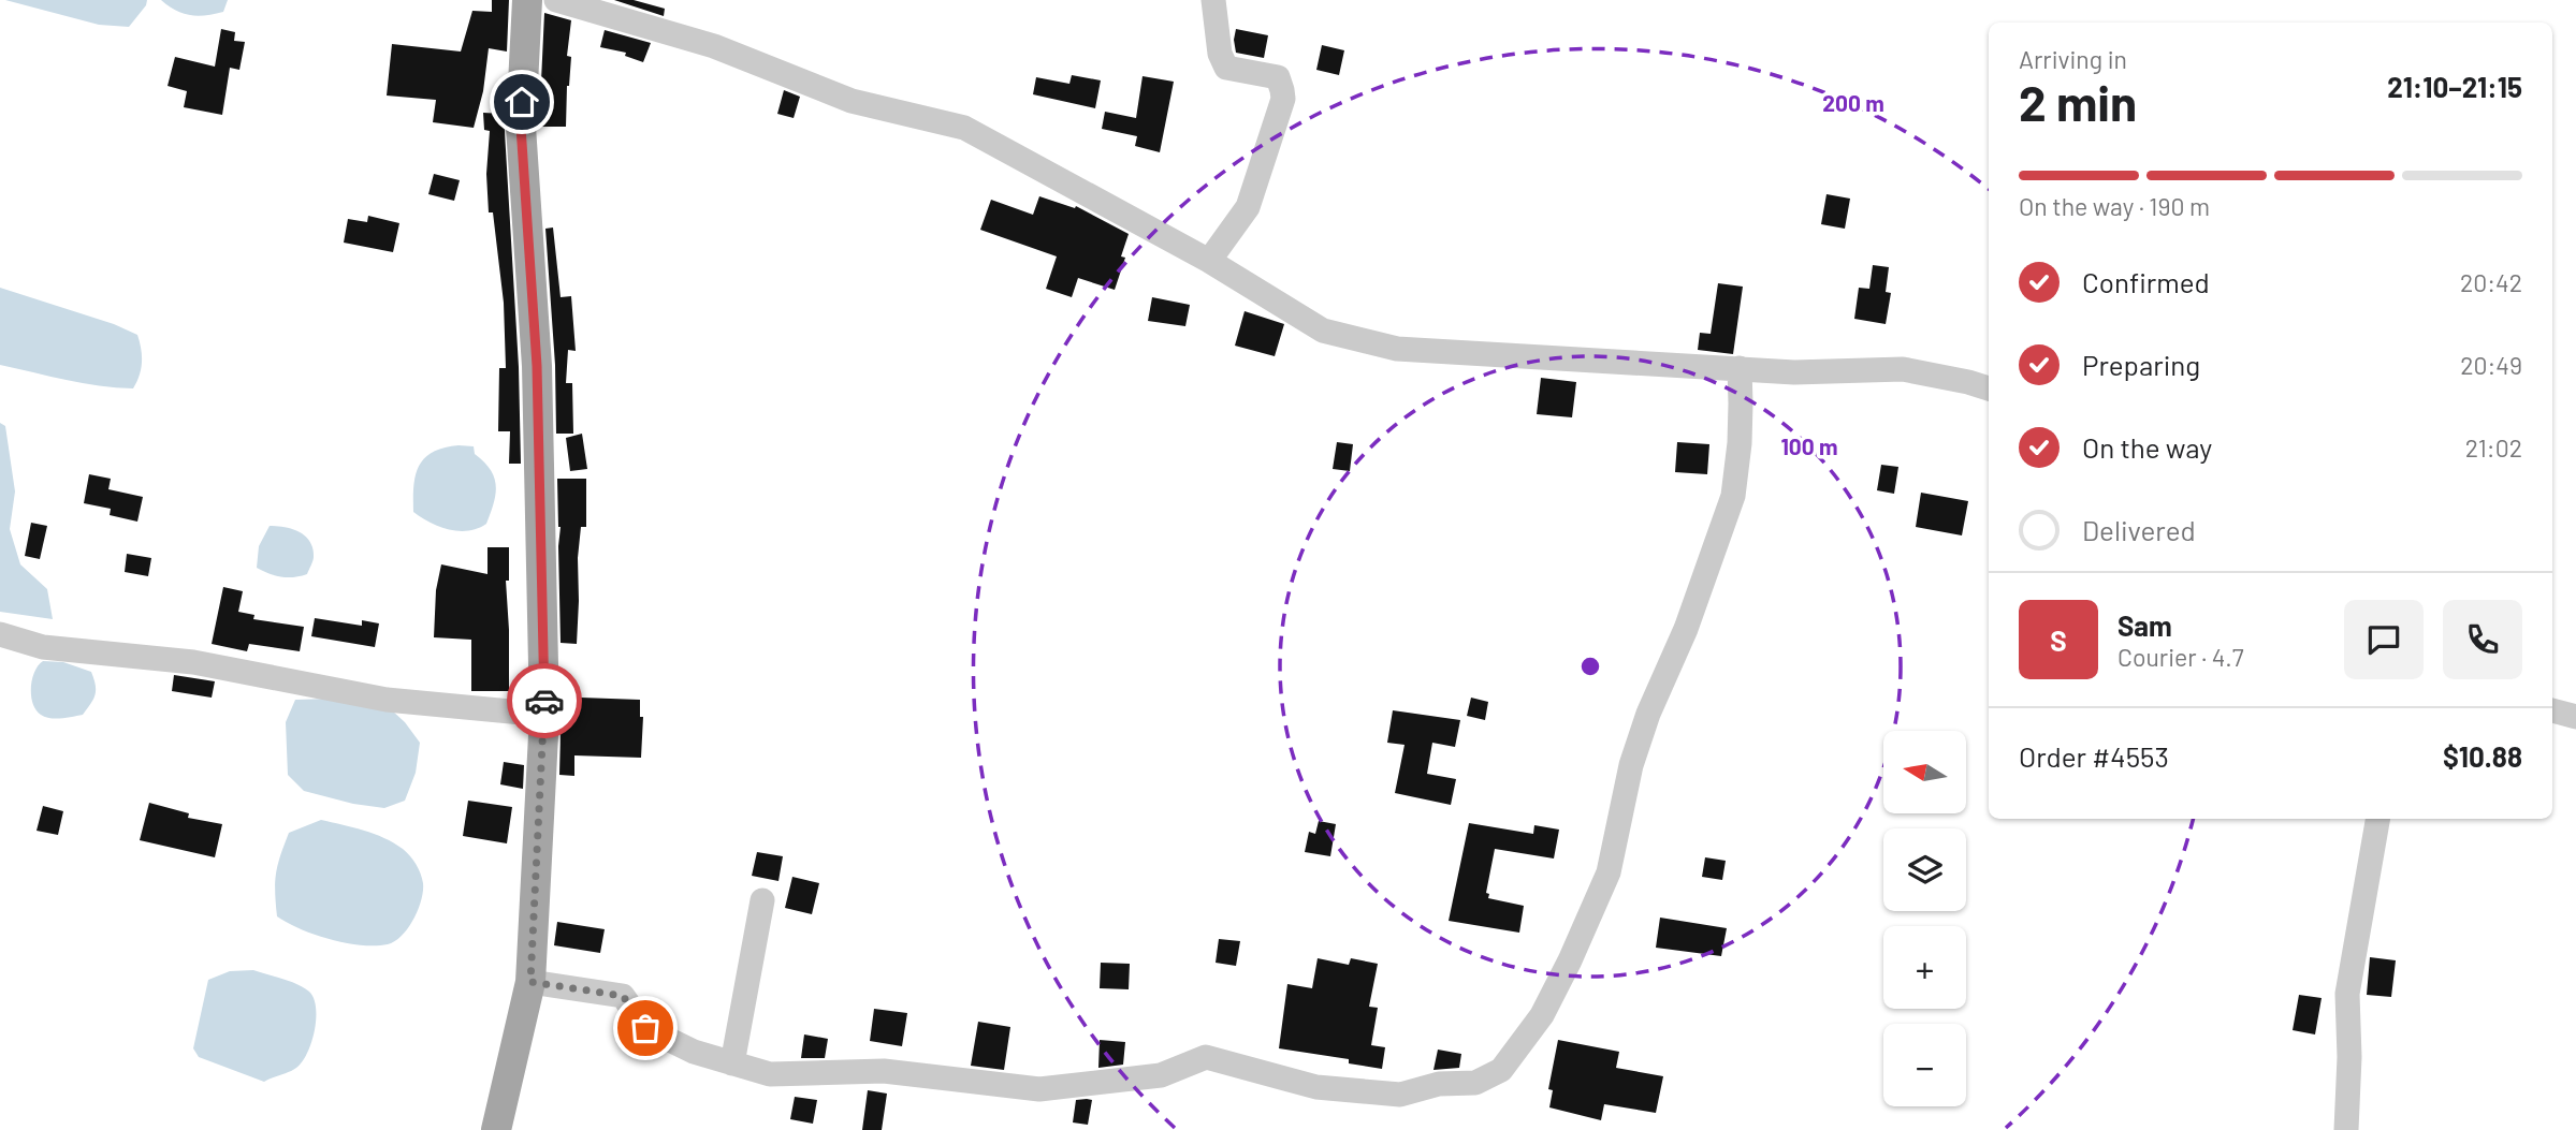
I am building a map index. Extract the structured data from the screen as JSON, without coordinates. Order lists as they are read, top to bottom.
{
  "north": "left",
  "page": {
    "heading": ["2 min", "Arriving in", "21:10–21:15"],
    "panel": [
      "Sam",
      "Courier · 4.7",
      "Order #4553",
      "$10.88"
    ],
    "bar": "On the way · 190 m",
    "list": [
      ["Confirmed", "20:42"],
      ["Preparing", "20:49"],
      ["On the way", "21:02"],
      "Delivered"
    ],
    "round": "S",
    "map_buttons": ["+", "−"]
  },
  "rings": ["200 m", "100 m"]
}
